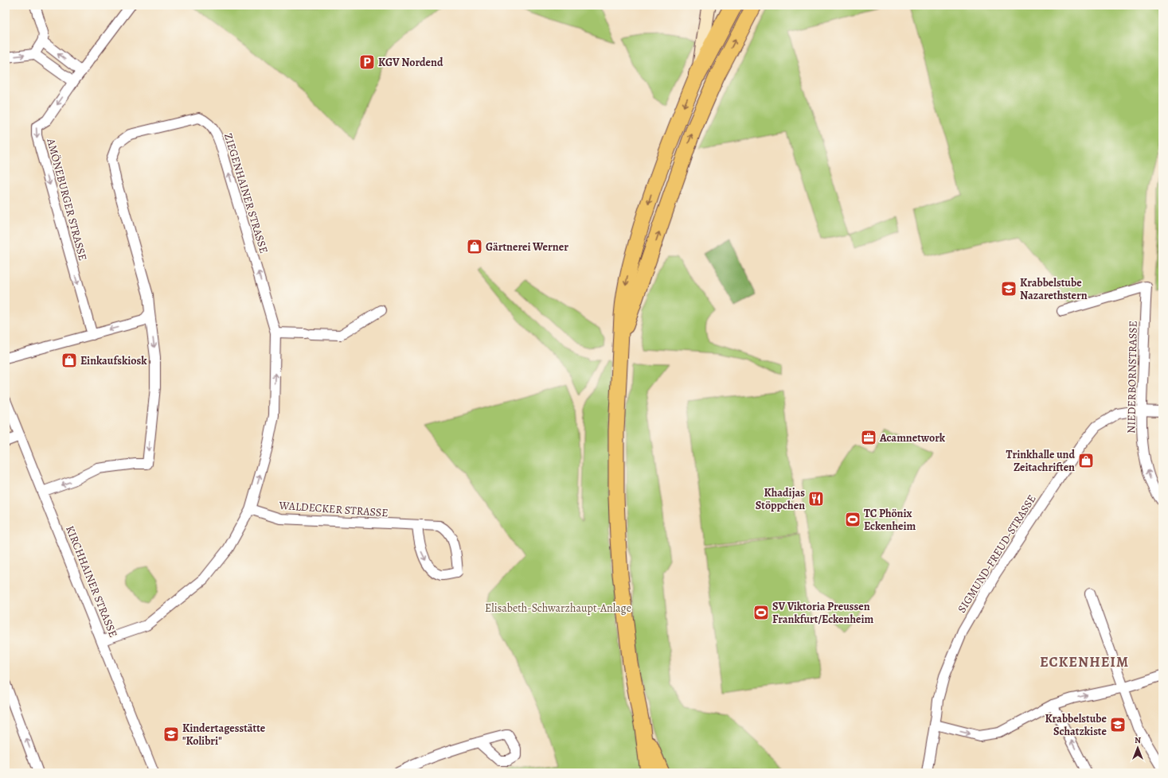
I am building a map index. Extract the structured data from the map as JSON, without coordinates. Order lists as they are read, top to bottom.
{
  "streets": {
    "street": [
      "ZIEGENHAINER STRASSE",
      "AMÖNEBURGER STRASSE",
      "NIEDERBORNSTRASSE",
      "WALDECKER STRASSE",
      "SIGMUND-FREUD-STRASSE",
      "KIRCHHAINER STRASSE"
    ]
  },
  "crossings": [
    ["ZIEGENHAINER STRASSE", "WALDECKER STRASSE"],
    ["ZIEGENHAINER STRASSE", "KIRCHHAINER STRASSE"],
    ["NIEDERBORNSTRASSE", "SIGMUND-FREUD-STRASSE"]
  ],
  "one_way": ["AMÖNEBURGER STRASSE"],
  "districts": ["ECKENHEIM"],
  "parks": ["Elisabeth-Schwarzhaupt-Anlage"],
  "places": {
    "parking": ["KGV Nordend"],
    "shop": ["Gärtnerei Werner", "Einkaufskiosk", "Trinkhalle und Zeitachriften"],
    "school or university": ["Krabbelstube Nazarethstern", "Krabbelstube Schatzkiste", "Kindertagesstätte \"Kolibri\""],
    "office": ["Acamnetwork"],
    "restaurant": ["Khadijas Stöppchen"],
    "sports": ["TC Phönix Eckenheim", "SV Viktoria Preussen Frankfurt/Eckenheim"]
  },
  "north": "top"
}
